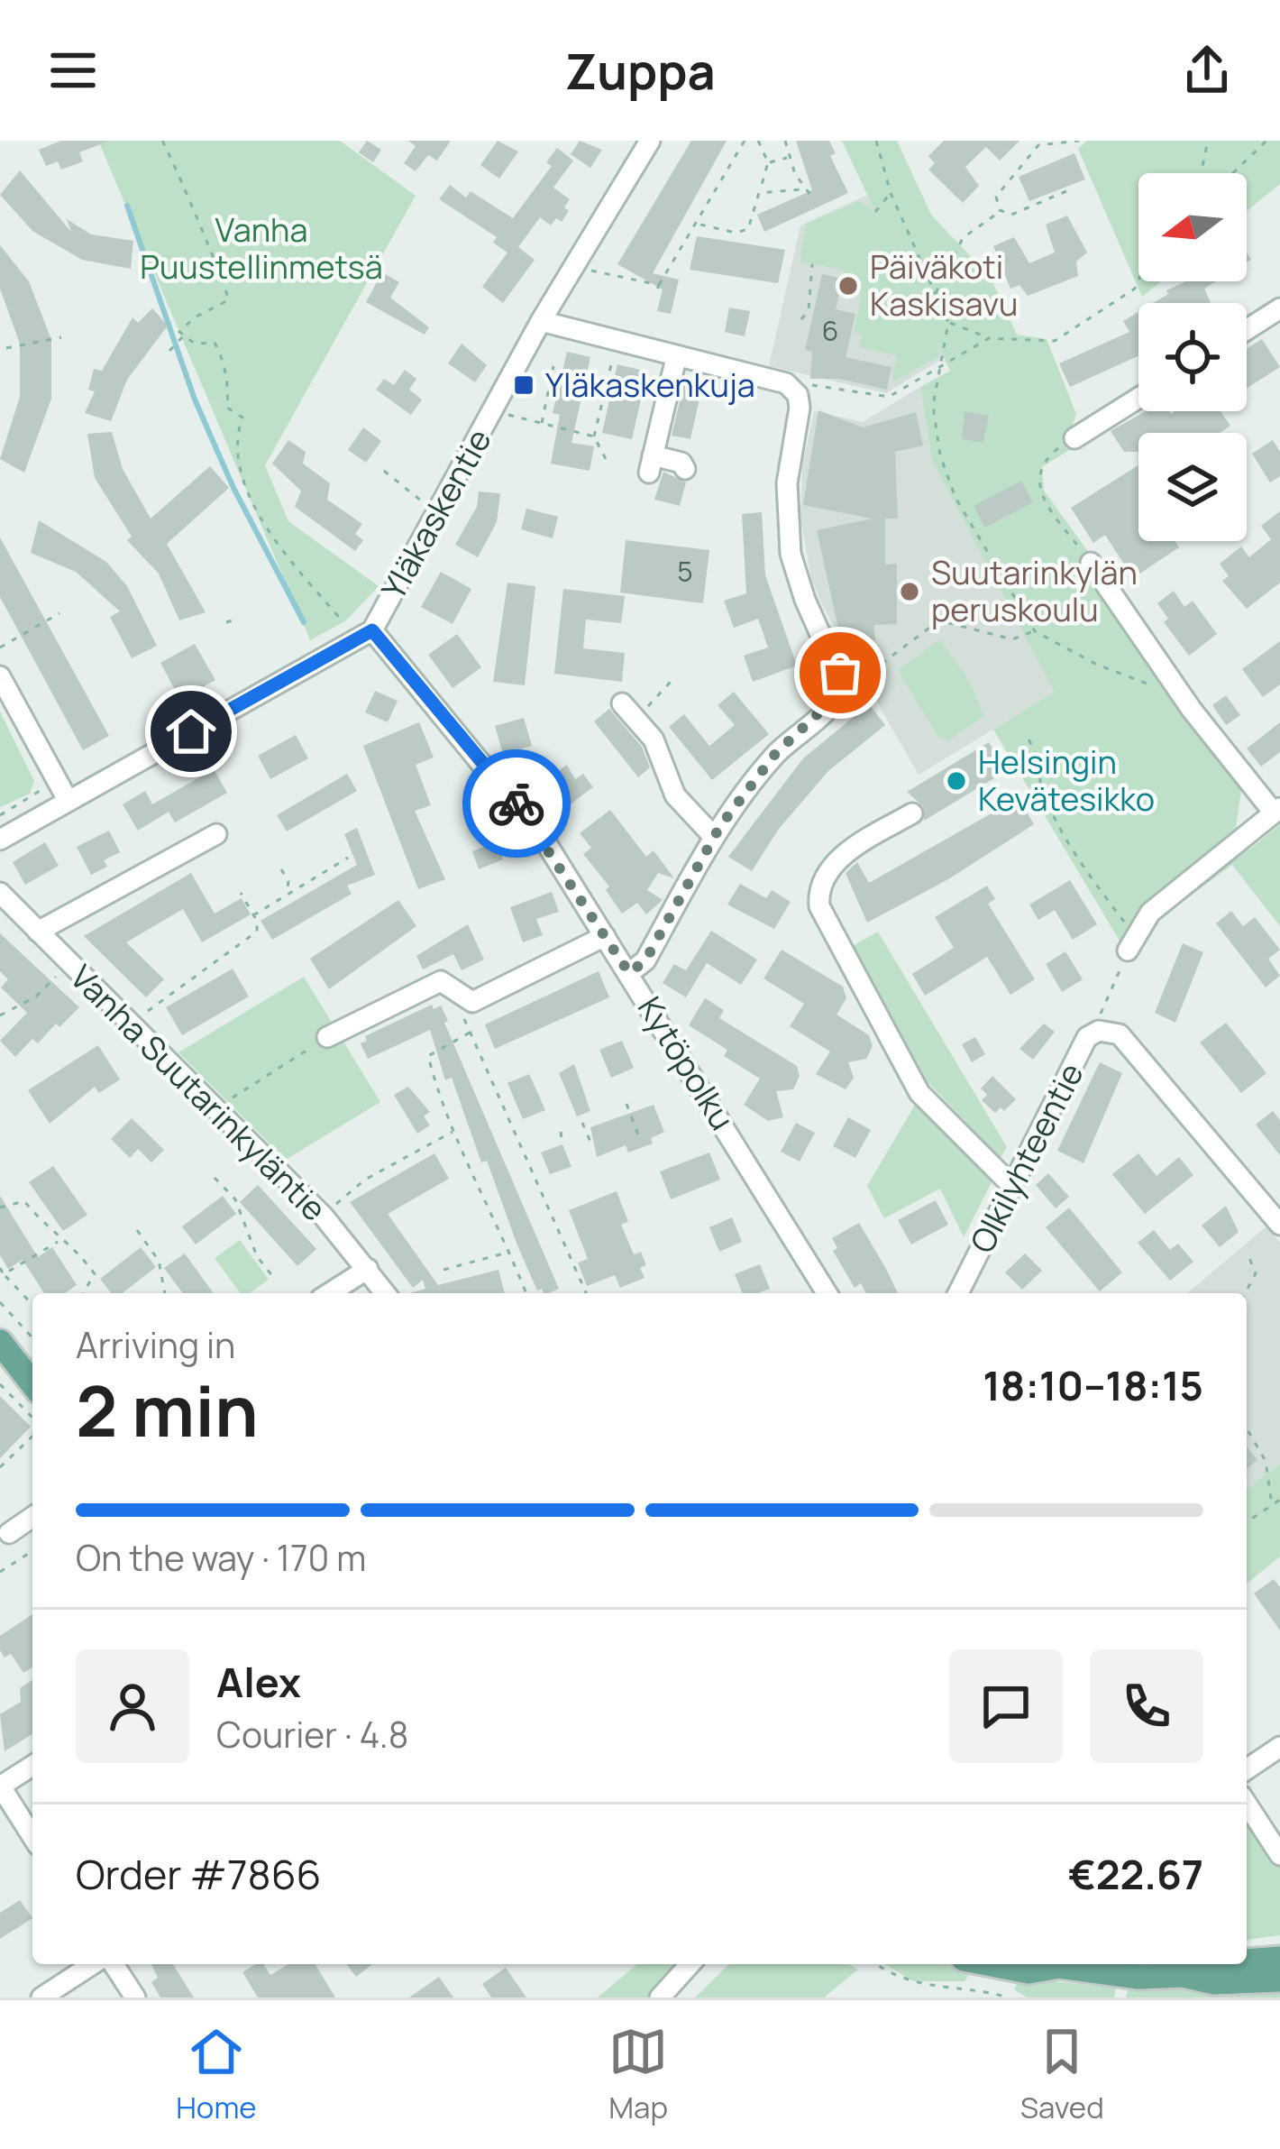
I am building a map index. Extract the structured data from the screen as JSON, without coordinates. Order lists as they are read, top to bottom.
{
  "streets": {
    "street": [
      "Yläkaskentie",
      "Kytöpolku",
      "Vanha Suutarinkyläntie",
      "Olkilyhteentie"
    ]
  },
  "crossings": [
    ["Yläkaskentie", "Kytöpolku"]
  ],
  "parks": ["Vanha Puustellinmetsä"],
  "places": {
    "other": ["Päiväkoti Kaskisavu", "Suutarinkylän peruskoulu", "Helsingin Kevätesikko"],
    "transit": ["Yläkaskenkuja"]
  },
  "house_numbers": ["6", "5"],
  "north": "left",
  "page": {
    "header": "Zuppa",
    "heading": ["2 min", "Arriving in", "18:10–18:15"],
    "panel": [
      "Alex",
      "Courier · 4.8",
      "Order #7866",
      "€22.67"
    ],
    "bar": "On the way · 170 m",
    "tabs": ["Home", "Map", "Saved"]
  }
}
